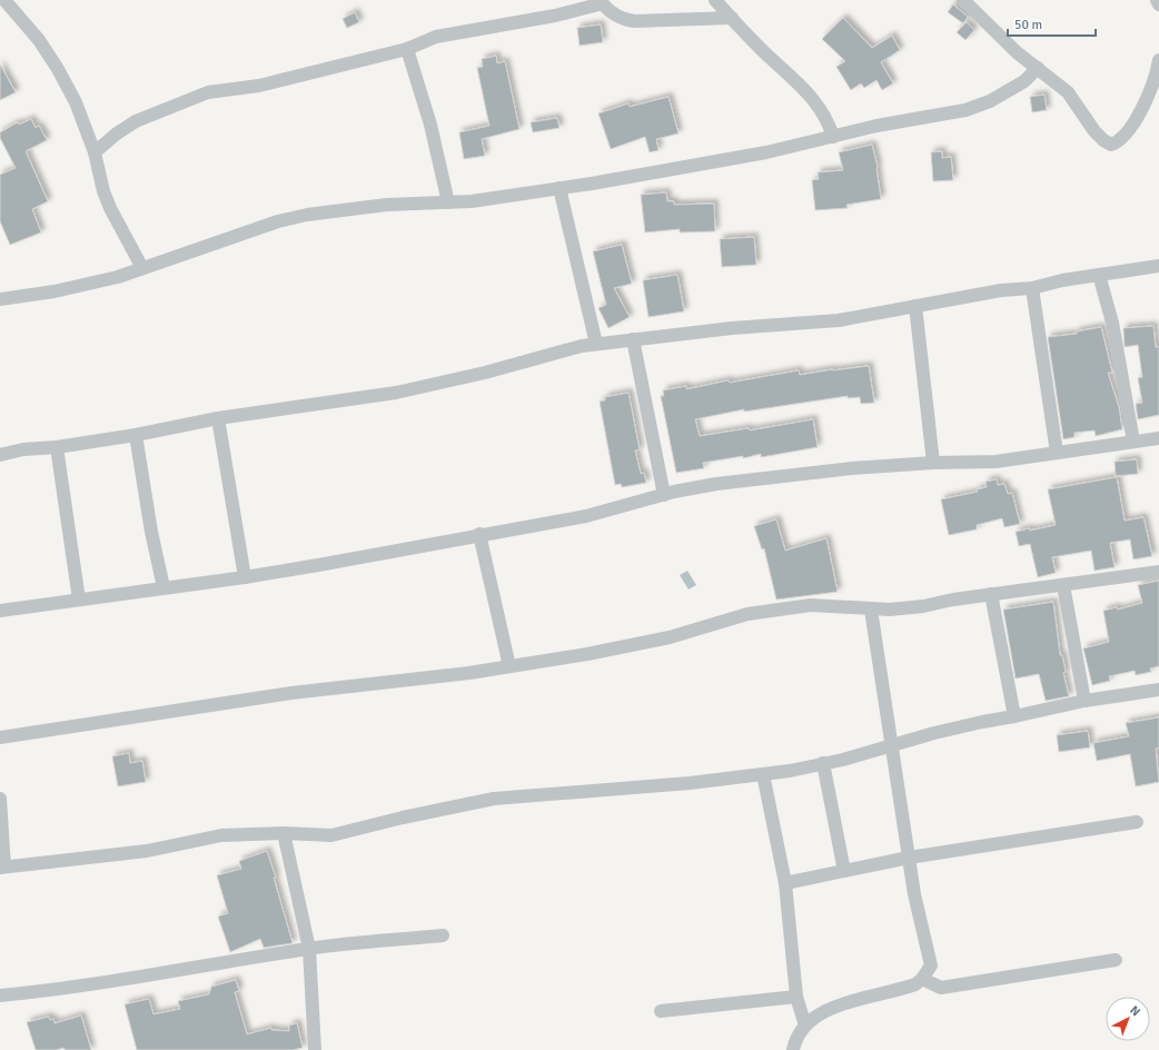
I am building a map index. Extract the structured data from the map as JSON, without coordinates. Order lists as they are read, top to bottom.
{
  "scale_bar": "50 m",
  "north": "top right"
}
